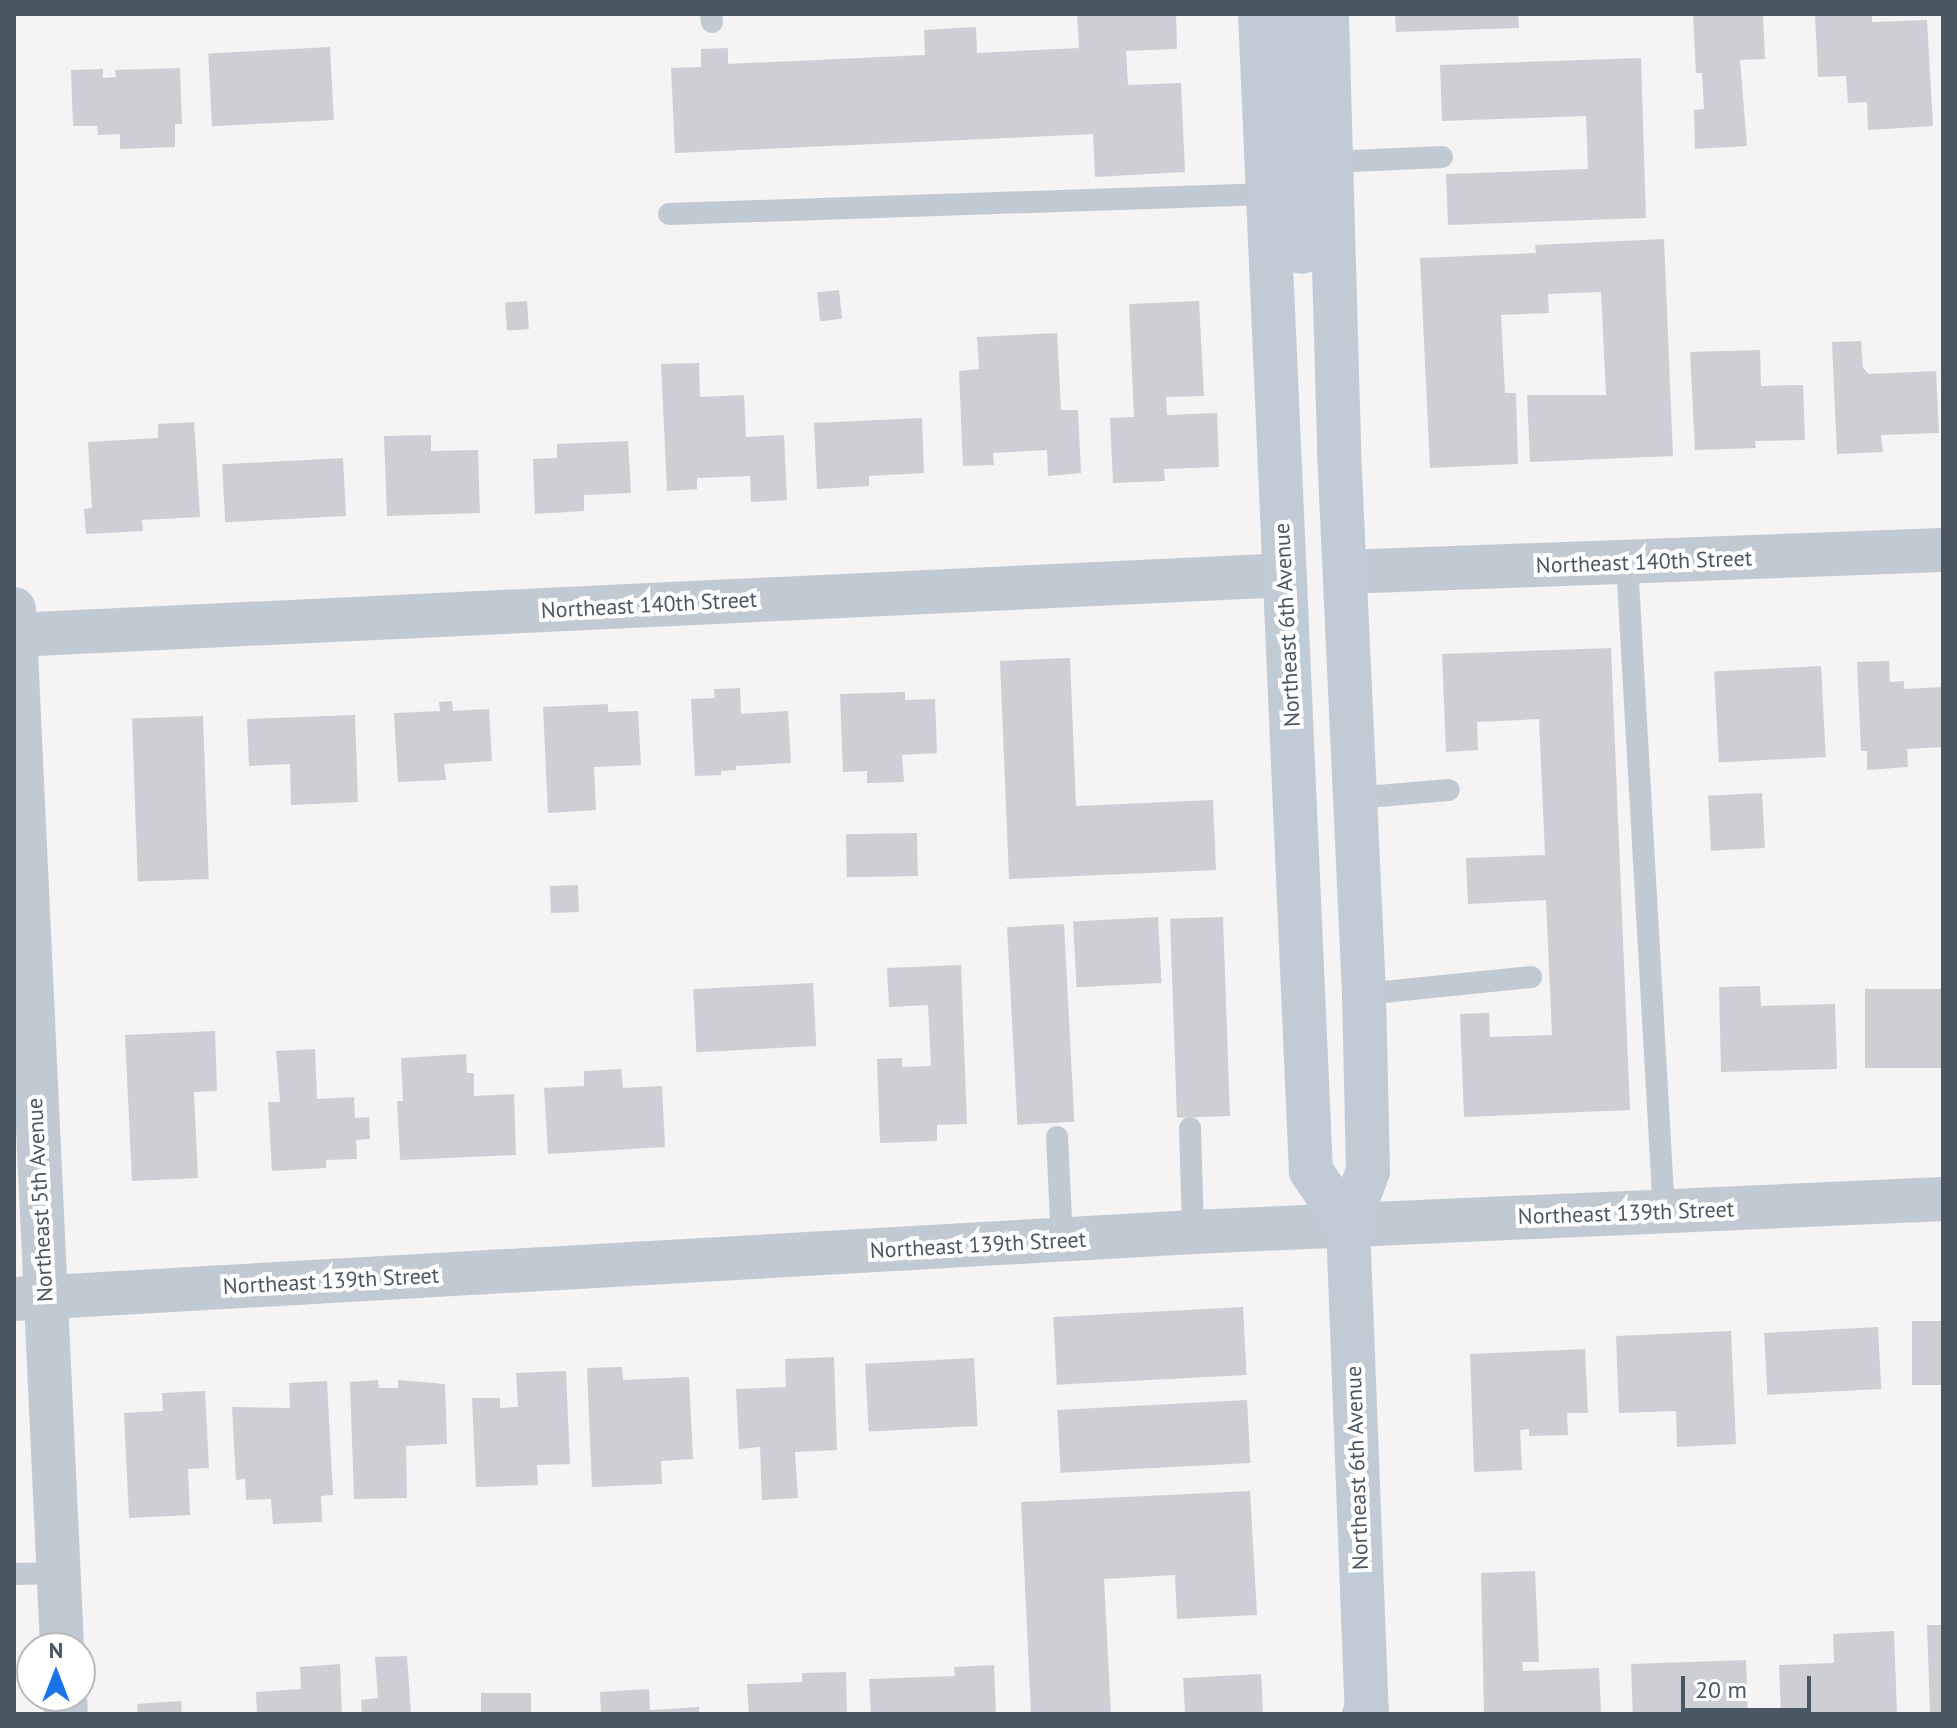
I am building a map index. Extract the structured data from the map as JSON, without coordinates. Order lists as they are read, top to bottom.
{
  "streets": {
    "main road": ["Northeast 6th Avenue"],
    "street": ["Northeast 140th Street", "Northeast 5th Avenue", "Northeast 139th Street"]
  },
  "crossings": [
    ["Northeast 140th Street", "Northeast 6th Avenue"],
    ["Northeast 140th Street", "Northeast 5th Avenue"],
    ["Northeast 6th Avenue", "Northeast 139th Street"],
    ["Northeast 5th Avenue", "Northeast 139th Street"]
  ],
  "scale_bar": "20 m",
  "north": "top"
}
